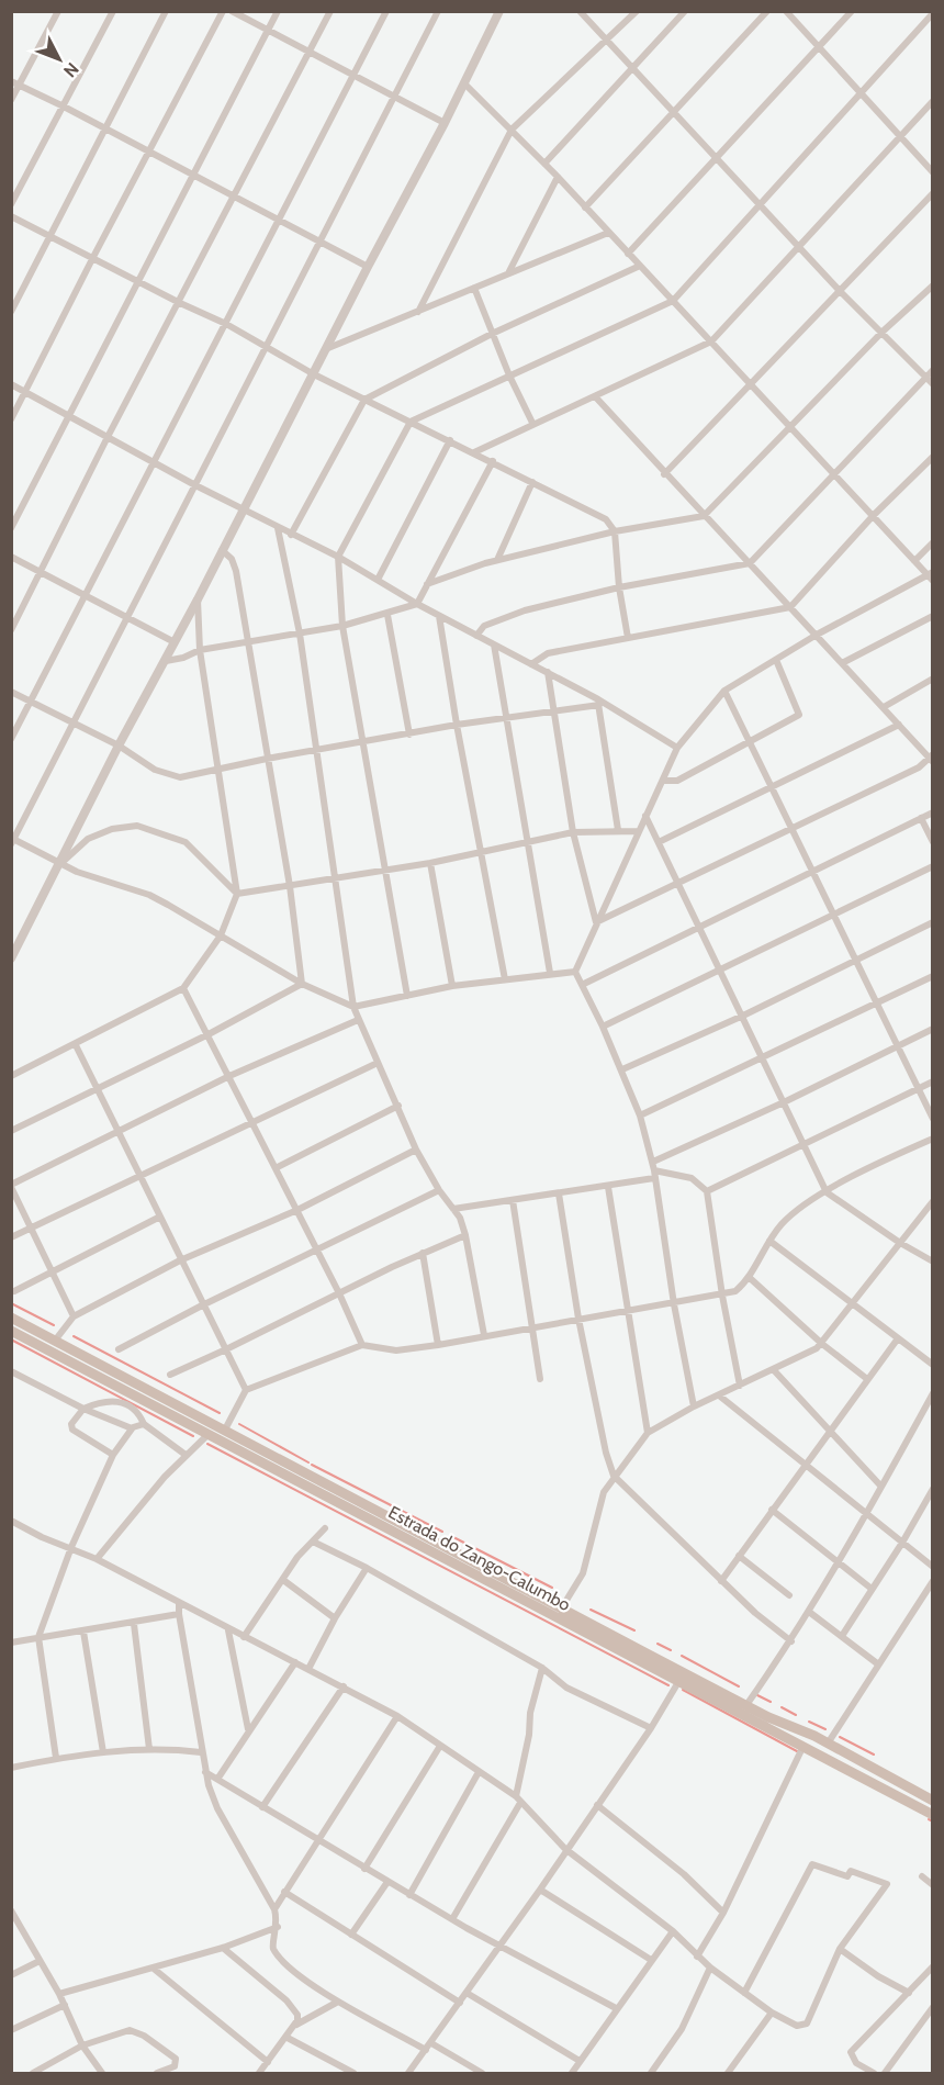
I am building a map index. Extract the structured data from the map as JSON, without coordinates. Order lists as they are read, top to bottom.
{
  "streets": {
    "main road": ["Estrada do Zango-Calumbo"]
  },
  "north": "bottom right"
}
